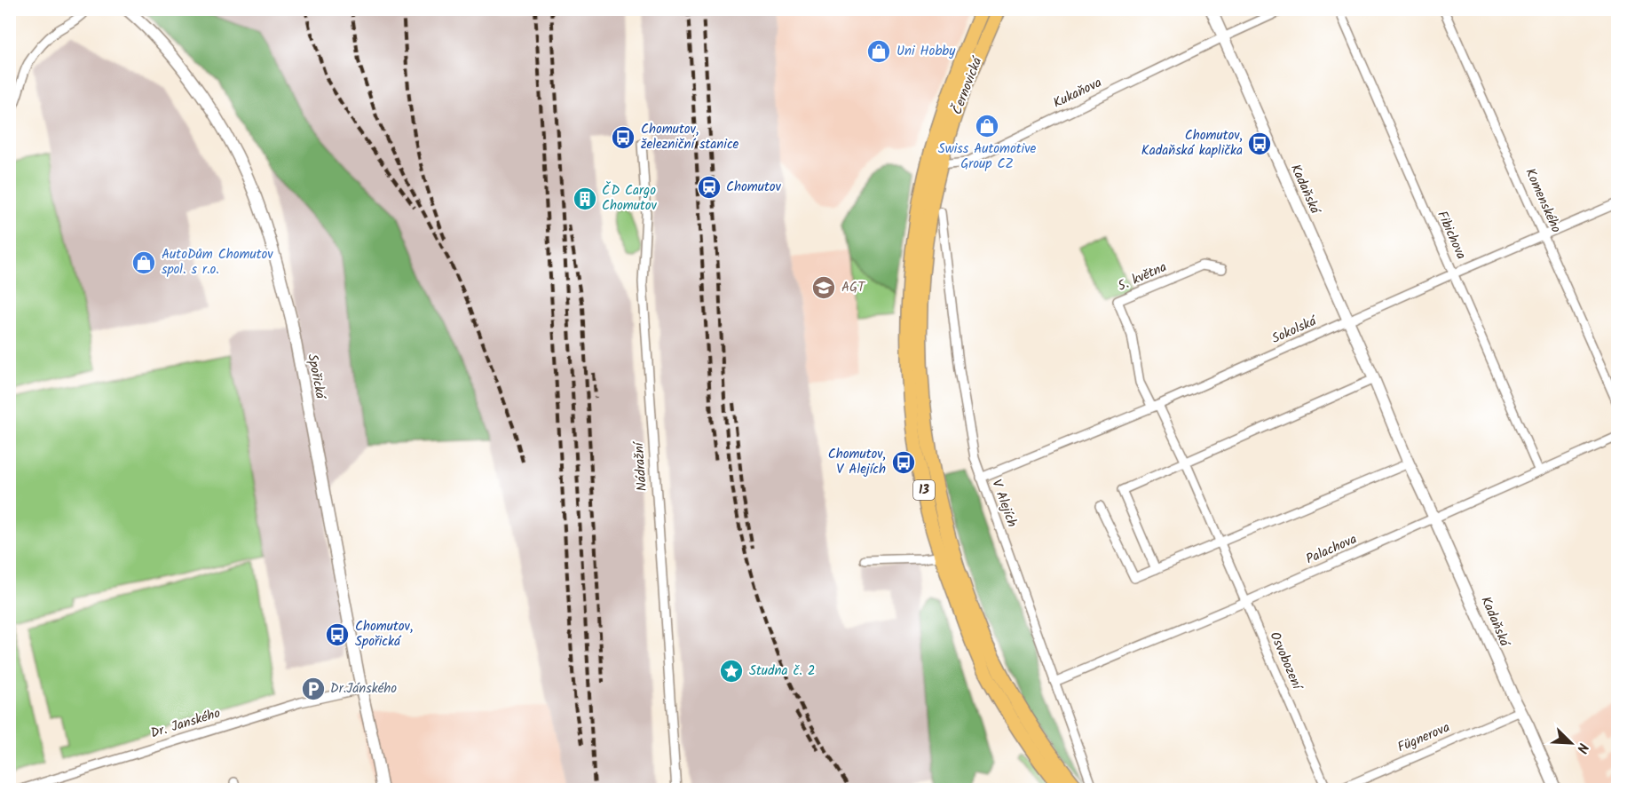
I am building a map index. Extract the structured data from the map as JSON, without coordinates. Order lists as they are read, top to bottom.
{
  "streets": {
    "highway": ["Černovická", "13"],
    "street": [
      "Kukaňova",
      "Kadaňská",
      "Komenského",
      "Fibichova",
      "5. května",
      "Sokolská",
      "Spořická",
      "Nádražní",
      "V Alejích",
      "Palachova",
      "Osvobození",
      "Dr. Janského",
      "Fügnerova"
    ]
  },
  "crossings": [
    ["Černovická", "Kukaňova"],
    ["Černovická", "13"],
    ["Kukaňova", "Kadaňská"],
    ["Kukaňova", "13"],
    ["Kadaňská", "Sokolská"],
    ["Kadaňská", "Palachova"],
    ["Kadaňská", "Fügnerova"],
    ["Komenského", "Sokolská"],
    ["Fibichova", "Sokolská"],
    ["Fibichova", "Palachova"],
    ["5. května", "Sokolská"],
    ["5. května", "Osvobození"],
    ["Sokolská", "V Alejích"],
    ["Sokolská", "Osvobození"],
    ["Spořická", "Dr. Janského"],
    ["V Alejích", "Palachova"],
    ["Palachova", "Osvobození"]
  ],
  "places": {
    "shop": ["Uni Hobby", "Swiss Automotive Group CZ", "AutoDům Chomutov spol. s r.o."],
    "bus stop": [
      "Chomutov, železniční stanice",
      "Chomutov, Kadaňská kaplička",
      "Chomutov, V Alejích",
      "Chomutov, Spořická"
    ],
    "station": ["Chomutov"],
    "building": ["ČD Cargo Chomutov"],
    "school or university": ["AGT"],
    "place": ["Studna č. 2"],
    "parking": ["Dr.Jánského"]
  },
  "north": "bottom right"
}
